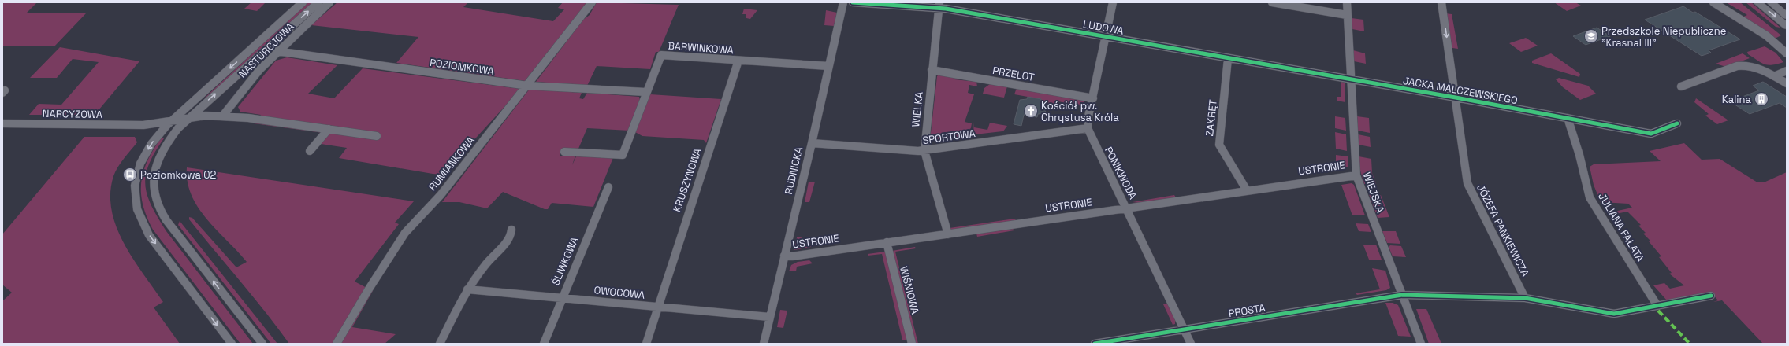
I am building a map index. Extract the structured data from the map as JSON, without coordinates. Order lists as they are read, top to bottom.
{
  "streets": {
    "street": [
      "LUDOWA",
      "BARWINKOWA",
      "NASTURCJOWA",
      "POZIOMKOWA",
      "PRZELOT",
      "JACKA MALCZEWSKIEGO",
      "WIELKA",
      "NARCYZOWA",
      "ZAKRĘT",
      "SPORTOWA",
      "RUMIANKOWA",
      "USTRONIE",
      "RUDNICKA",
      "PONIKWODA",
      "KRUSZYNOWA",
      "WIEJSKA",
      "JULIANA FAŁATA",
      "JÓZEFA PANKIEWICZA",
      "ŚLIWKOWA",
      "WIŚNIOWA",
      "OWOCOWA",
      "PROSTA"
    ]
  },
  "crossings": [
    ["LUDOWA", "JACKA MALCZEWSKIEGO"],
    ["LUDOWA", "WIELKA"],
    ["LUDOWA", "ZAKRĘT"],
    ["LUDOWA", "WIEJSKA"],
    ["BARWINKOWA", "POZIOMKOWA"],
    ["BARWINKOWA", "RUDNICKA"],
    ["BARWINKOWA", "KRUSZYNOWA"],
    ["NASTURCJOWA", "POZIOMKOWA"],
    ["NASTURCJOWA", "NARCYZOWA"],
    ["POZIOMKOWA", "RUMIANKOWA"],
    ["PRZELOT", "WIELKA"],
    ["JACKA MALCZEWSKIEGO", "WIEJSKA"],
    ["JACKA MALCZEWSKIEGO", "JULIANA FAŁATA"],
    ["JACKA MALCZEWSKIEGO", "JÓZEFA PANKIEWICZA"],
    ["WIELKA", "SPORTOWA"],
    ["WIELKA", "USTRONIE"],
    ["ZAKRĘT", "USTRONIE"],
    ["SPORTOWA", "RUDNICKA"],
    ["SPORTOWA", "PONIKWODA"],
    ["USTRONIE", "RUDNICKA"],
    ["USTRONIE", "PONIKWODA"],
    ["USTRONIE", "WIEJSKA"],
    ["USTRONIE", "WIŚNIOWA"],
    ["RUDNICKA", "OWOCOWA"],
    ["PONIKWODA", "PROSTA"],
    ["KRUSZYNOWA", "OWOCOWA"],
    ["WIEJSKA", "PROSTA"],
    ["JULIANA FAŁATA", "PROSTA"],
    ["JÓZEFA PANKIEWICZA", "PROSTA"],
    ["ŚLIWKOWA", "OWOCOWA"]
  ],
  "places": {
    "school or university": ["Przedszkole Niepubliczne \"Krasnal III\""],
    "building": ["Kalina"],
    "church": ["Kościół pw. Chrystusa Króla"],
    "bus stop": ["Poziomkowa 02"]
  }
}
